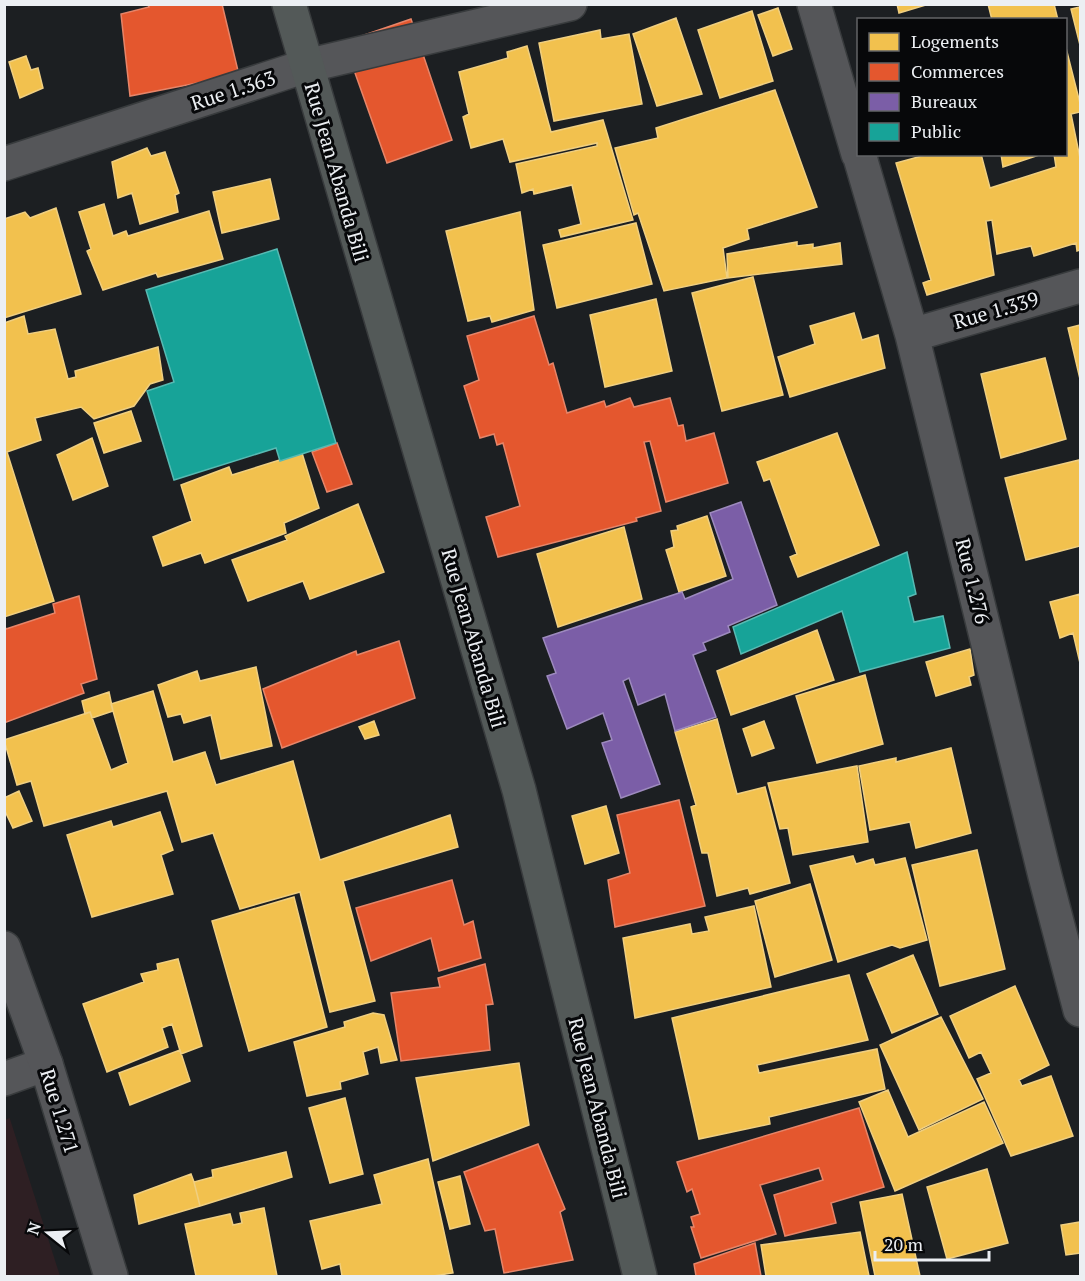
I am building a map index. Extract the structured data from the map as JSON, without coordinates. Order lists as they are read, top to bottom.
{
  "streets": {
    "main road": ["Rue Jean Abanda Bili"],
    "street": [
      "Rue 1.363",
      "Rue 1.339",
      "Rue 1.276",
      "Rue 1.271"
    ]
  },
  "crossings": [
    ["Rue 1.363", "Rue Jean Abanda Bili"],
    ["Rue 1.339", "Rue 1.276"]
  ],
  "legend": [
    "Logements",
    "Commerces",
    "Bureaux",
    "Public"
  ],
  "scale_bar": "20 m",
  "north": "left"
}
